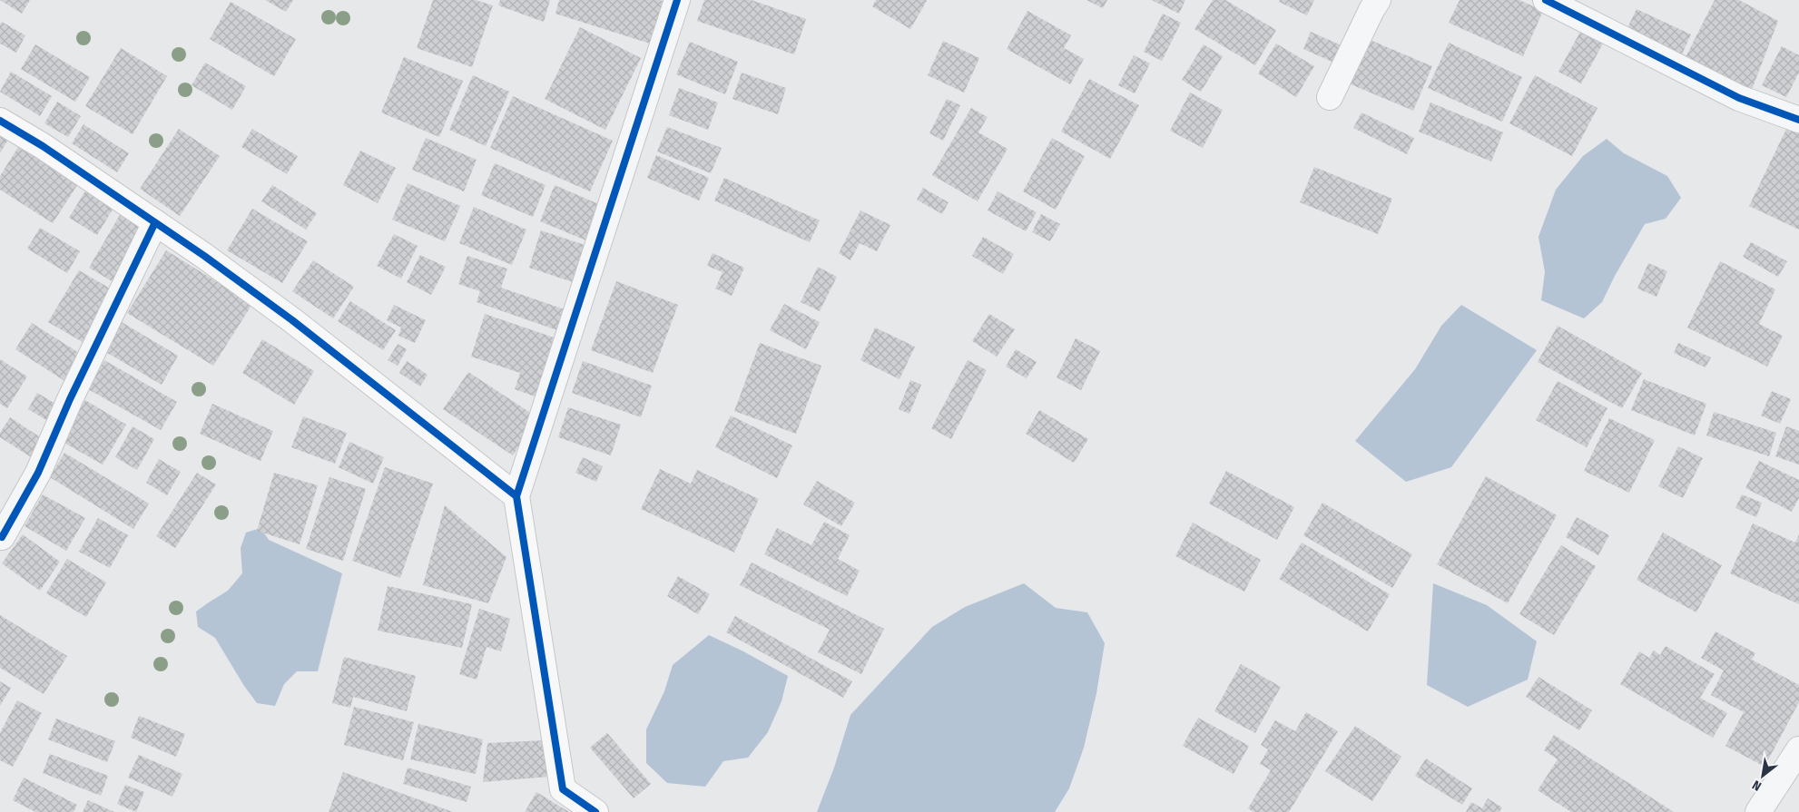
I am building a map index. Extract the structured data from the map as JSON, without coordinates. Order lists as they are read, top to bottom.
{
  "north": "bottom left"
}
